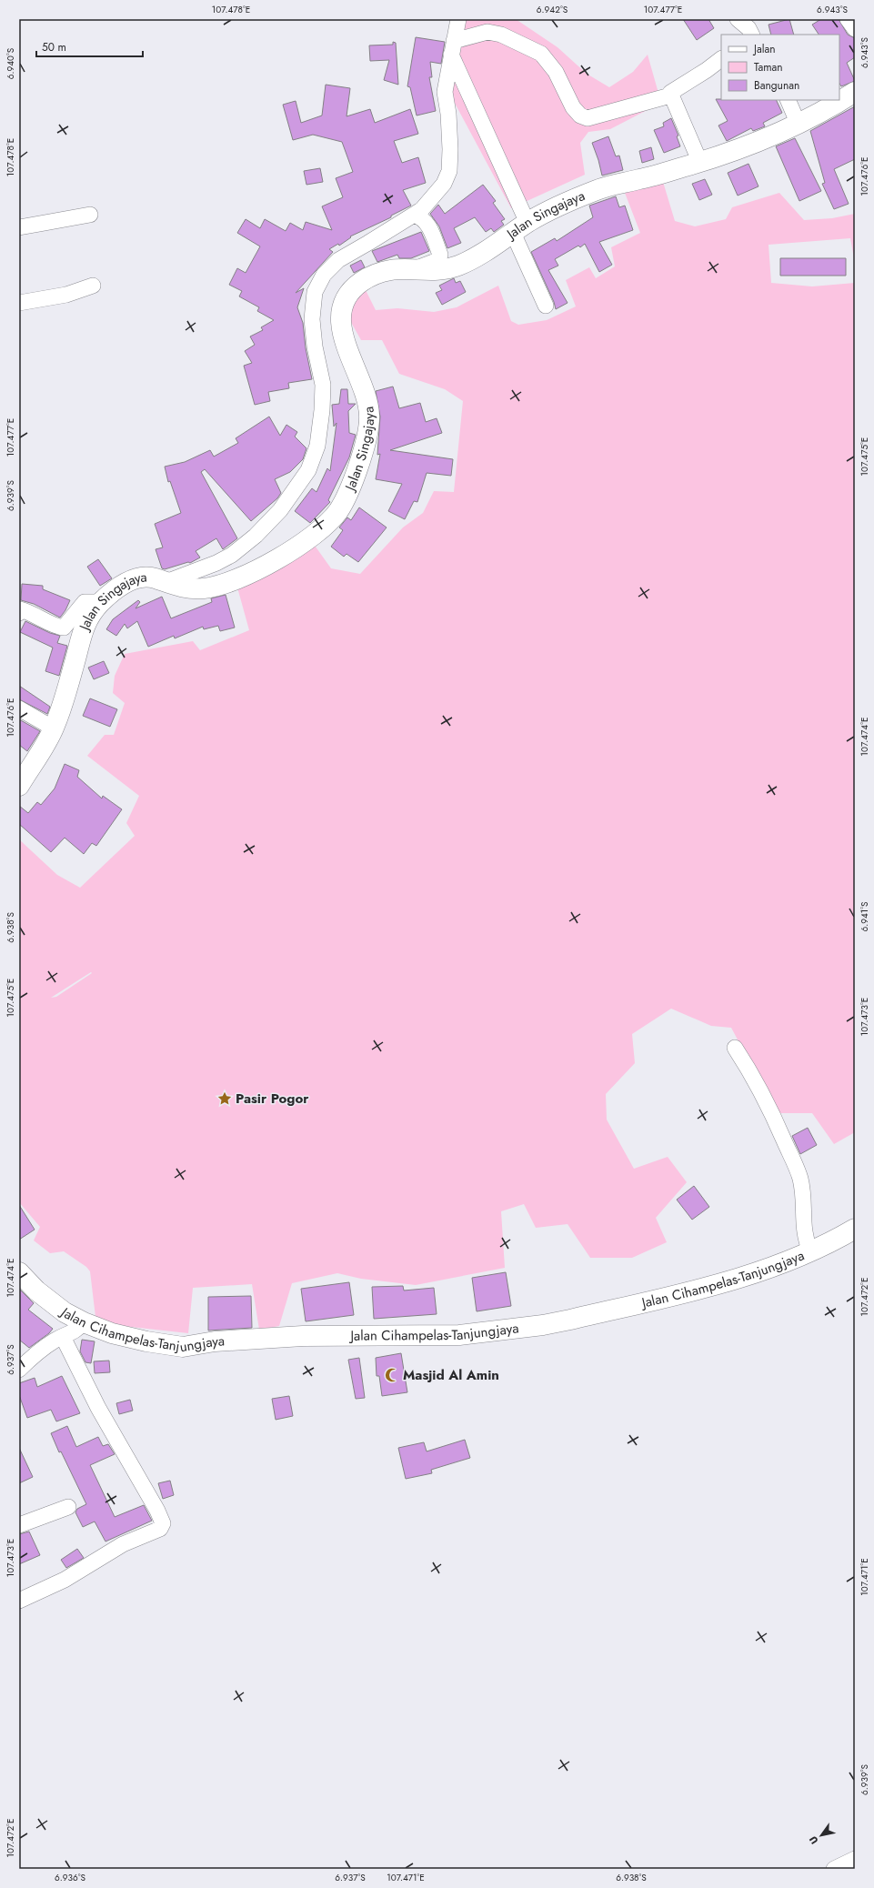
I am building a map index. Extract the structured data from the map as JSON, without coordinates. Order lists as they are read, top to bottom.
{
  "streets": {
    "street": ["Jalan Singajaya", "Jalan Cihampelas-Tanjungjaya"]
  },
  "places": {
    "place": ["Pasir Pogor"],
    "mosque": ["Masjid Al Amin"]
  },
  "legend": ["Jalan", "Taman", "Bangunan"],
  "scale_bar": "50 m",
  "north": "bottom left",
  "coordinates": [
    "107.478°E",
    "6.942°S",
    "107.477°E",
    "6.943°S",
    "6.940°S",
    "107.476°E",
    "107.475°E",
    "6.939°S",
    "107.474°E",
    "6.941°S",
    "6.938°S",
    "107.473°E",
    "107.472°E",
    "6.937°S",
    "107.471°E",
    "6.936°S"
  ]
}
